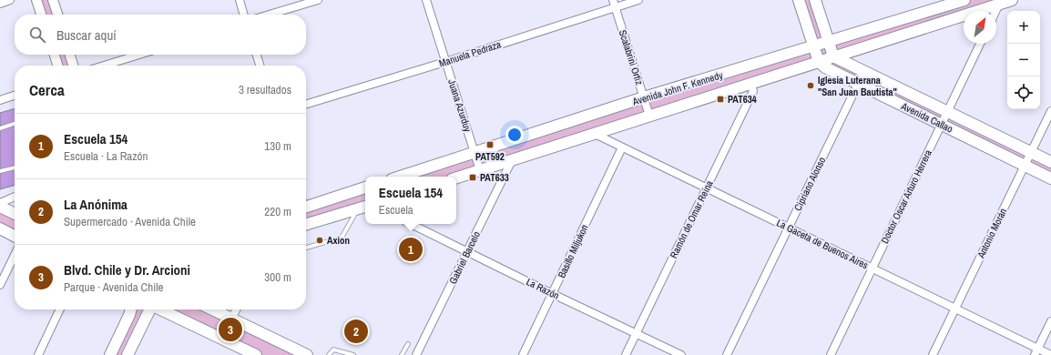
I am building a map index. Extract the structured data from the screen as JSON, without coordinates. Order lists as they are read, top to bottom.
{
  "streets": {
    "main road": ["Avenida John F. Kennedy", "Avenida Callao"],
    "street": [
      "Manuela Pedraza",
      "Scalabrini Ortiz",
      "Juana Azurduy",
      "Cipriano Alonso",
      "Doctor Oscar Arturo Herrera",
      "Ramón de Omar Reina",
      "Antonio Morán",
      "La Gaceta de Buenos Aires",
      "Basillo Miljukon",
      "Gabriel Barcelo",
      "La Razón"
    ]
  },
  "crossings": [
    ["Manuela Pedraza", "Scalabrini Ortiz"],
    ["Manuela Pedraza", "Juana Azurduy"],
    ["Scalabrini Ortiz", "Avenida John F. Kennedy"],
    ["Avenida John F. Kennedy", "Juana Azurduy"],
    ["Avenida John F. Kennedy", "Avenida Callao"],
    ["Avenida John F. Kennedy", "Ramón de Omar Reina"],
    ["Avenida John F. Kennedy", "La Gaceta de Buenos Aires"],
    ["Avenida John F. Kennedy", "Gabriel Barcelo"],
    ["Avenida Callao", "Cipriano Alonso"],
    ["Avenida Callao", "Doctor Oscar Arturo Herrera"],
    ["Avenida Callao", "Antonio Morán"],
    ["Cipriano Alonso", "La Gaceta de Buenos Aires"],
    ["Doctor Oscar Arturo Herrera", "La Gaceta de Buenos Aires"],
    ["Ramón de Omar Reina", "La Gaceta de Buenos Aires"],
    ["Ramón de Omar Reina", "La Razón"],
    ["Antonio Morán", "La Gaceta de Buenos Aires"],
    ["La Gaceta de Buenos Aires", "Basillo Miljukon"],
    ["Basillo Miljukon", "La Razón"],
    ["Gabriel Barcelo", "La Razón"]
  ],
  "places": {
    "other": ["Iglesia Luterana \"San Juan Bautista\"", "Axion"],
    "transit": ["PAT634", "PAT592", "PAT633"]
  },
  "north": "top right",
  "page": {
    "map_buttons": ["+", "−"],
    "search": "Buscar aquí",
    "heading": ["Cerca", "3 resultados"],
    "list": [
      {
        "mark": "1",
        "name": "Escuela 154",
        "note": "Escuela · La Razón",
        "value": "130 m"
      },
      {
        "mark": "2",
        "name": "La Anónima",
        "note": "Supermercado · Avenida Chile",
        "value": "220 m"
      },
      {
        "mark": "3",
        "name": "Blvd. Chile y Dr. Arcioni",
        "note": "Parque · Avenida Chile",
        "value": "300 m"
      }
    ],
    "popup": ["Escuela 154", "Escuela"],
    "pins": ["1", "3", "2"]
  }
}
